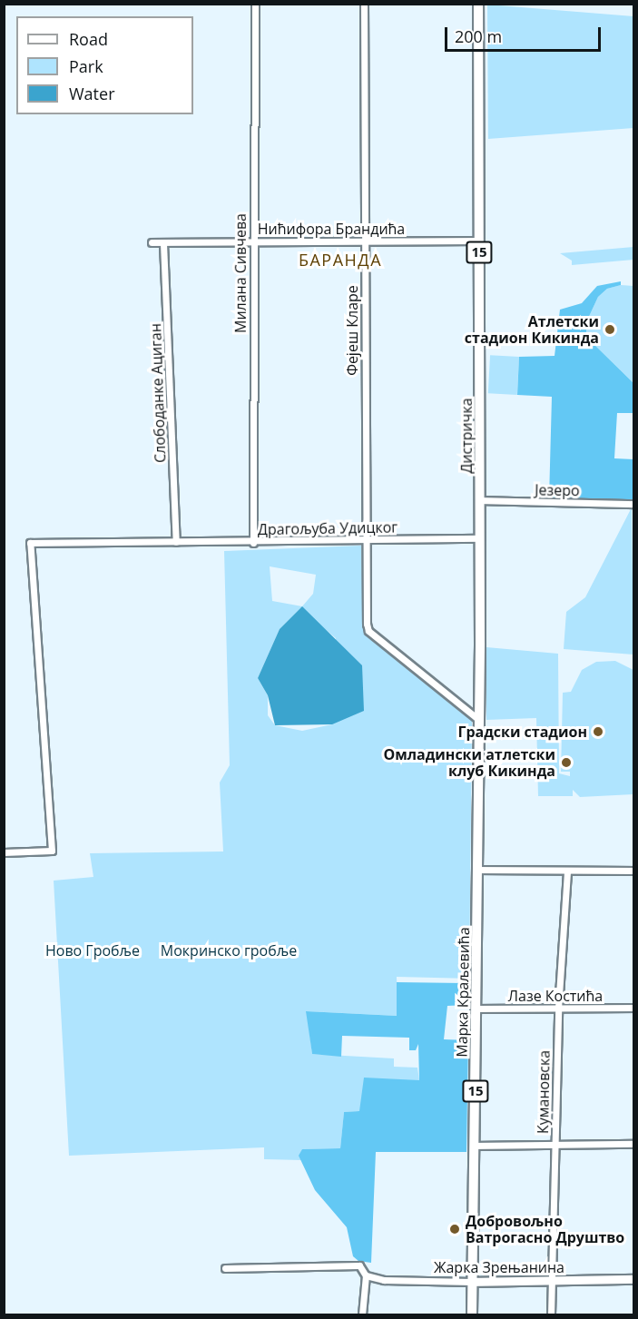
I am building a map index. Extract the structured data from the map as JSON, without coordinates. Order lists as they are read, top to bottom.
{
  "streets": {
    "main road": ["15", "Дистричка", "Марка Краљевића"],
    "street": [
      "Нићифора Брандића",
      "Милана Сивчева",
      "Фејеш Кларе",
      "Слободанке Ациган",
      "Језеро",
      "Драгољуба Удицког",
      "Лазе Костића",
      "Кумановска",
      "Жарка Зрењанина"
    ]
  },
  "crossings": [
    ["Нићифора Брандића", "Милана Сивчева"],
    ["Нићифора Брандића", "Фејеш Кларе"],
    ["Нићифора Брандића", "Слободанке Ациган"],
    ["Нићифора Брандића", "Дистричка"],
    ["Милана Сивчева", "Драгољуба Удицког"],
    ["Фејеш Кларе", "Дистричка"],
    ["Фејеш Кларе", "Драгољуба Удицког"],
    ["Слободанке Ациган", "Драгољуба Удицког"],
    ["Дистричка", "Језеро"],
    ["Дистричка", "Драгољуба Удицког"],
    ["Дистричка", "Марка Краљевића"],
    ["Марка Краљевића", "Лазе Костића"],
    ["Марка Краљевића", "Жарка Зрењанина"],
    ["Лазе Костића", "Кумановска"],
    ["Кумановска", "Жарка Зрењанина"]
  ],
  "districts": ["БАРАНДА"],
  "parks": ["Ново Гробље", "Мокринско гробље"],
  "places": [
    "Атлетски стадион Кикинда",
    "Градски стадион",
    "Омладински атлетски клуб Кикинда",
    "Добровољно Ватрогасно Друштво"
  ],
  "legend": ["Road", "Park", "Water"],
  "scale_bar": "200 m"
}
